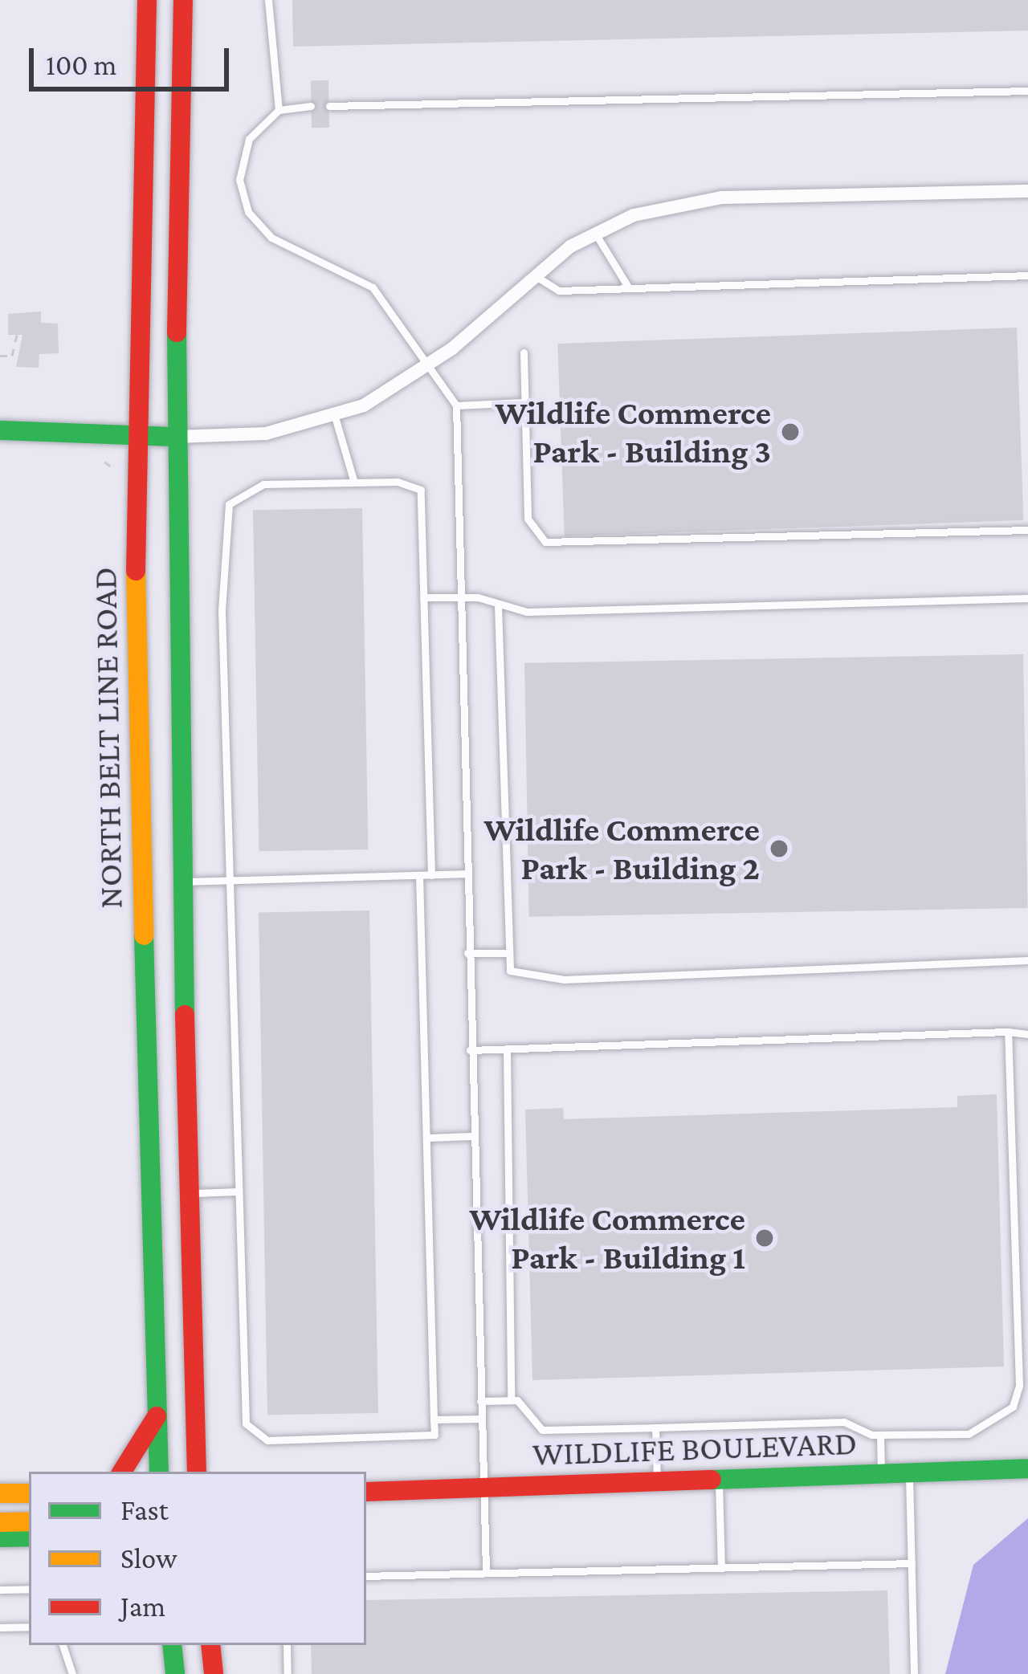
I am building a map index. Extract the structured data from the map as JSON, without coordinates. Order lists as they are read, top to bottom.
{
  "streets": {
    "main road": ["NORTH BELT LINE ROAD", "WILDLIFE BOULEVARD"]
  },
  "places": ["Wildlife Commerce Park - Building 3", "Wildlife Commerce Park - Building 2", "Wildlife Commerce Park - Building 1"],
  "legend": ["Fast", "Slow", "Jam"],
  "scale_bar": "100 m"
}
